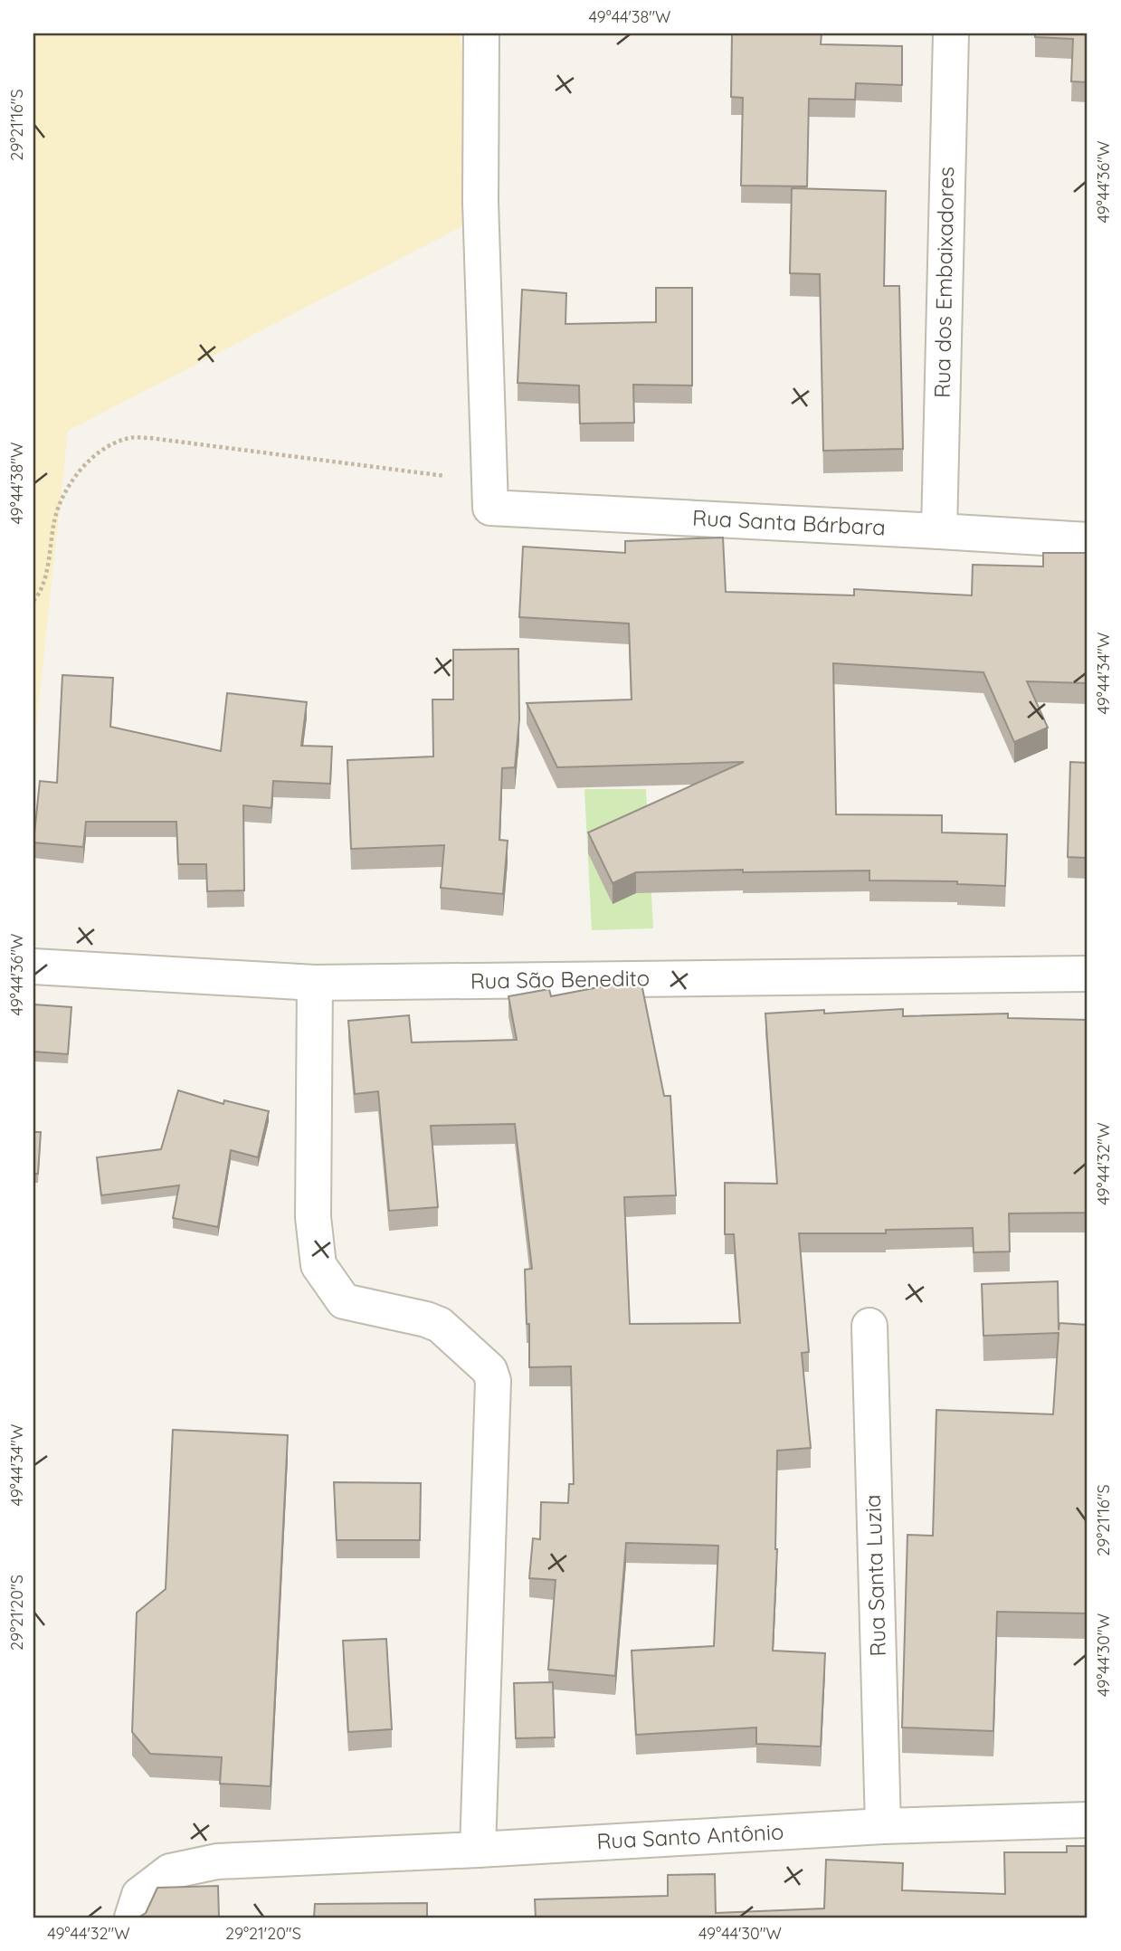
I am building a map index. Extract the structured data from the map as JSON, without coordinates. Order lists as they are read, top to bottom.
{
  "streets": {
    "street": [
      "Rua dos Embaixadores",
      "Rua Santa Bárbara",
      "Rua São Benedito",
      "Rua Santa Luzia",
      "Rua Santo Antônio"
    ]
  },
  "crossings": [
    ["Rua dos Embaixadores", "Rua Santa Bárbara"],
    ["Rua Santa Luzia", "Rua Santo Antônio"]
  ],
  "coordinates": [
    "49°44'38\"W",
    "29°21'16\"S",
    "49°44'36\"W",
    "49°44'34\"W",
    "49°44'32\"W",
    "29°21'20\"S",
    "49°44'30\"W"
  ]
}
